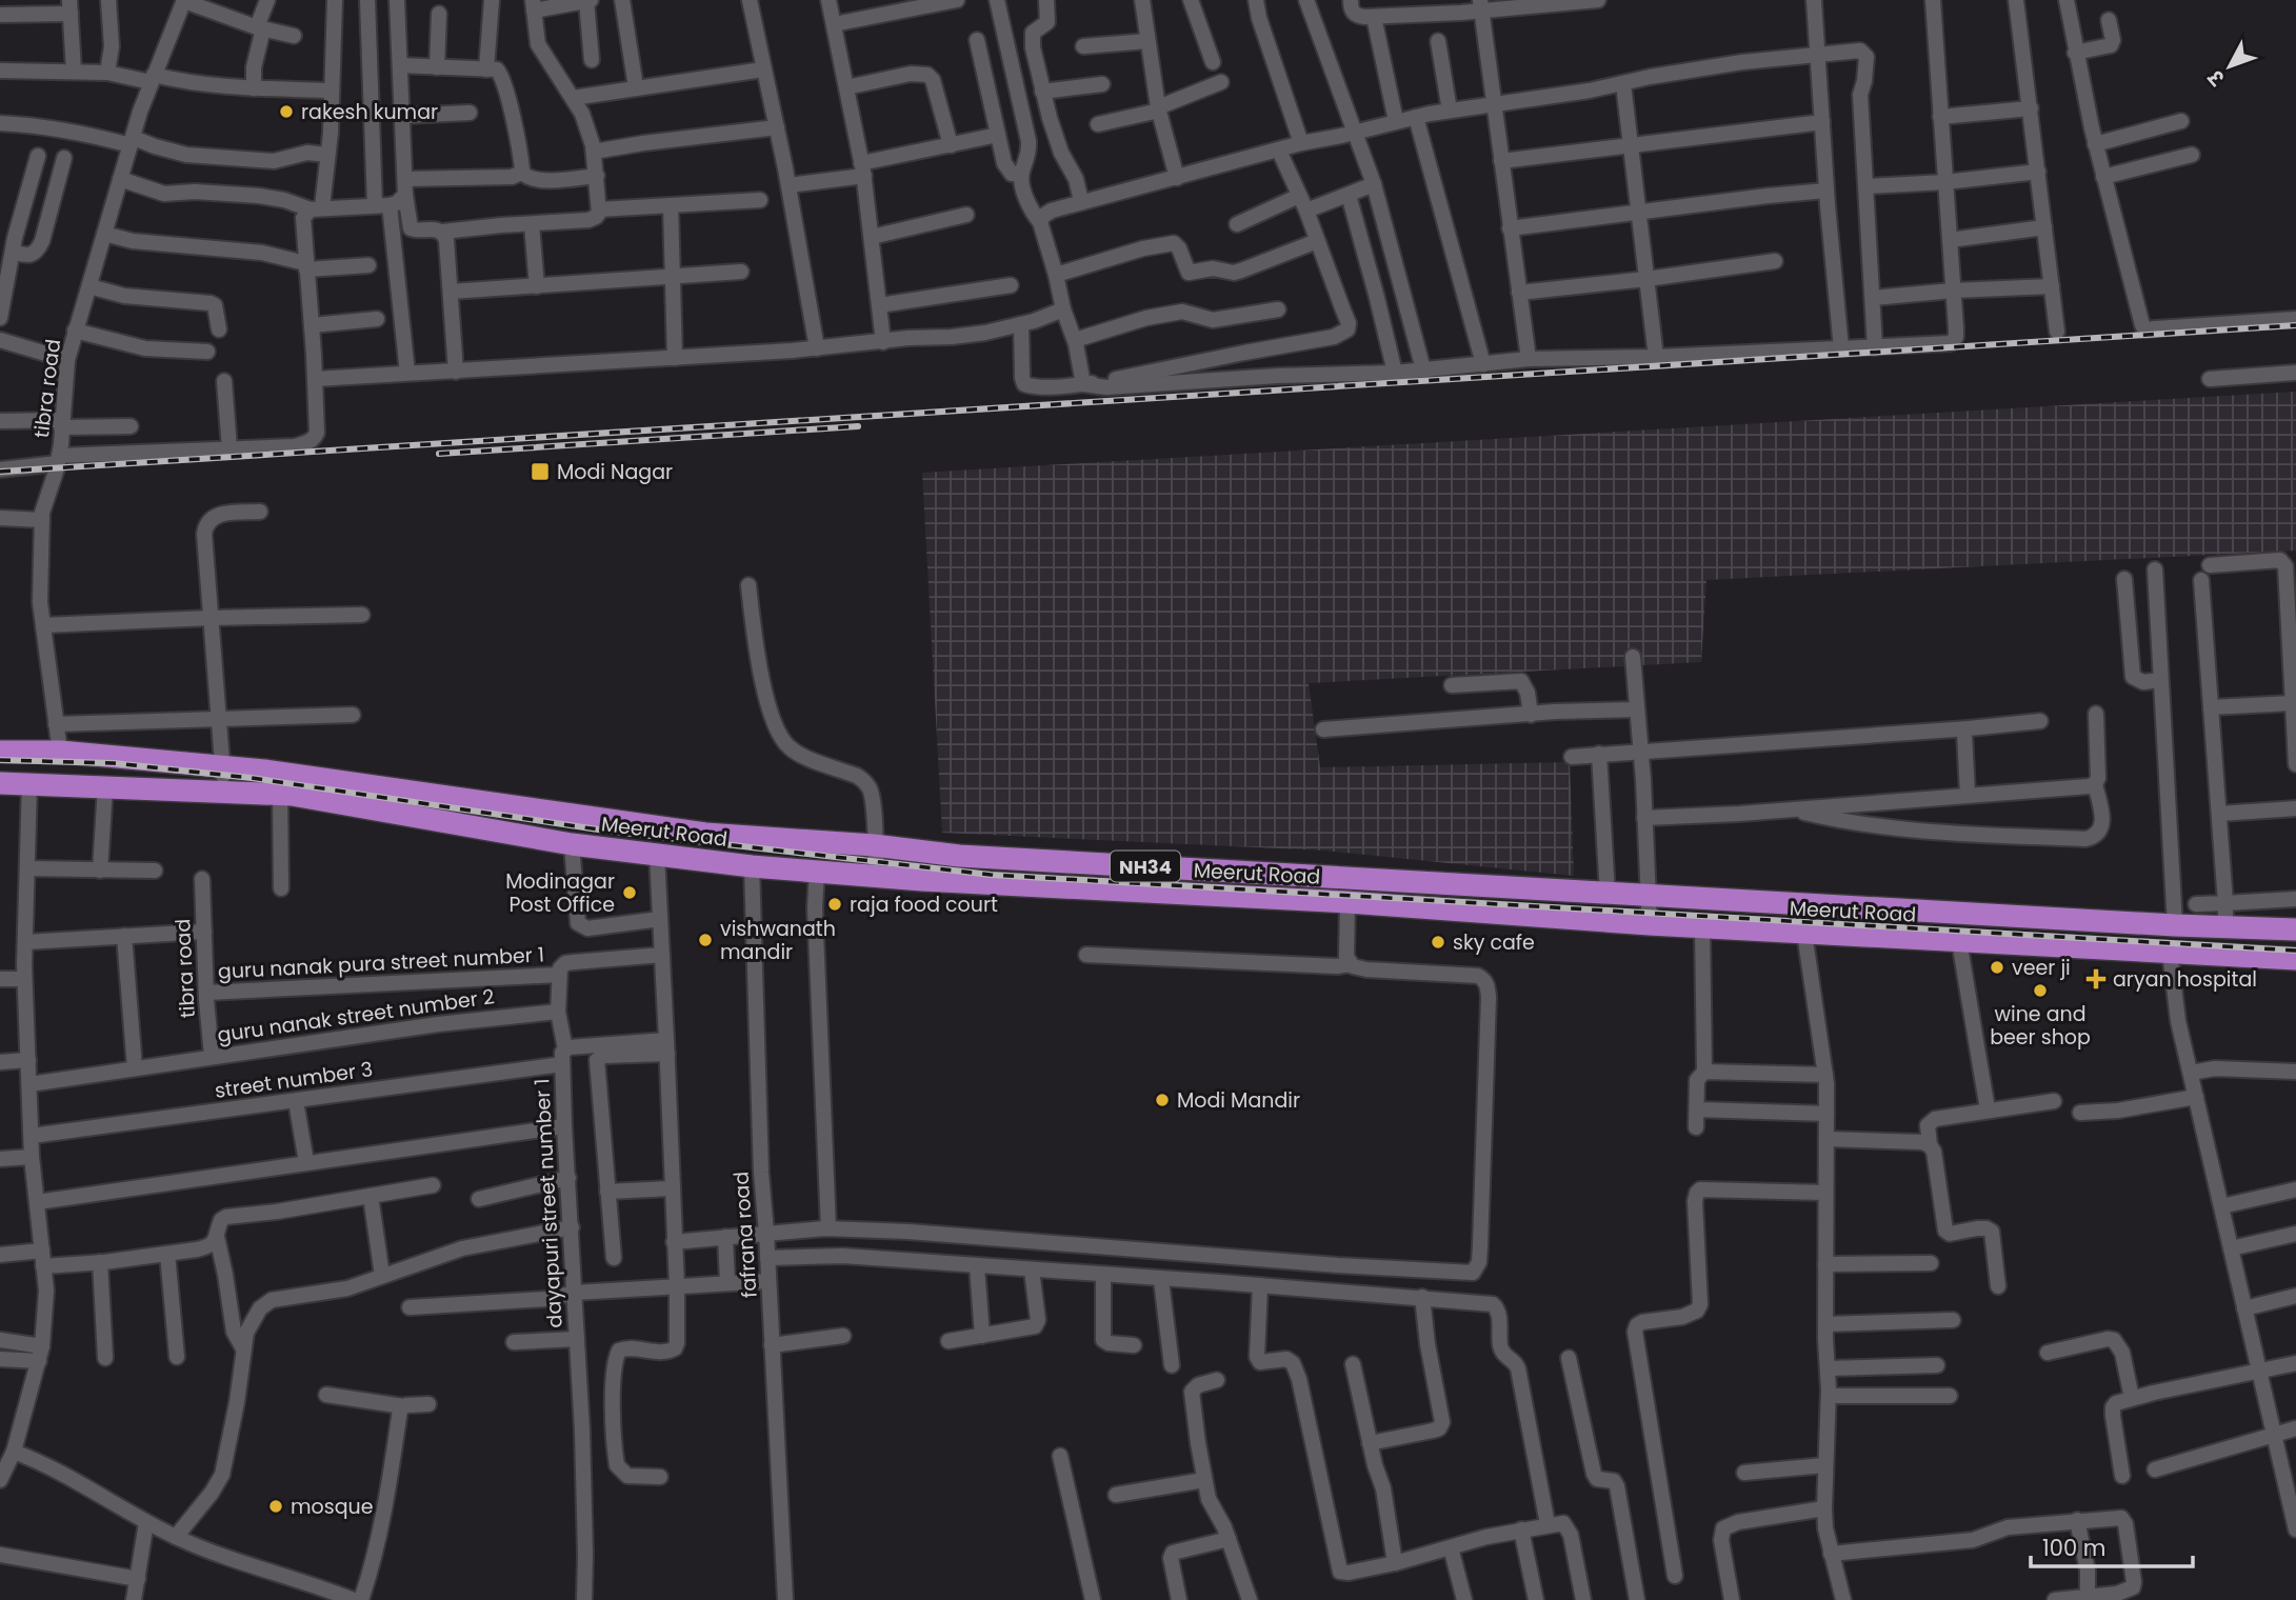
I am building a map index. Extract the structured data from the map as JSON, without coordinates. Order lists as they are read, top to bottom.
{
  "streets": {
    "highway": ["Meerut Road", "NH34"],
    "street": [
      "tibra road",
      "guru nanak pura street number 1",
      "guru nanak street number 2",
      "street number 3",
      "dayapuri street number 1",
      "fafrana road"
    ]
  },
  "crossings": [
    ["tibra road", "Meerut Road"],
    ["tibra road", "guru nanak pura street number 1"],
    ["tibra road", "guru nanak street number 2"],
    ["Meerut Road", "fafrana road"],
    ["street number 3", "dayapuri street number 1"]
  ],
  "places": {
    "other": [
      "rakesh kumar",
      "Modinagar Post Office",
      "raja food court",
      "vishwanath mandir",
      "sky cafe",
      "veer ji",
      "wine and beer shop",
      "Modi Mandir",
      "mosque"
    ],
    "transit": ["Modi Nagar"],
    "health": ["aryan hospital"]
  },
  "scale_bar": "100 m",
  "north": "bottom left"
}
